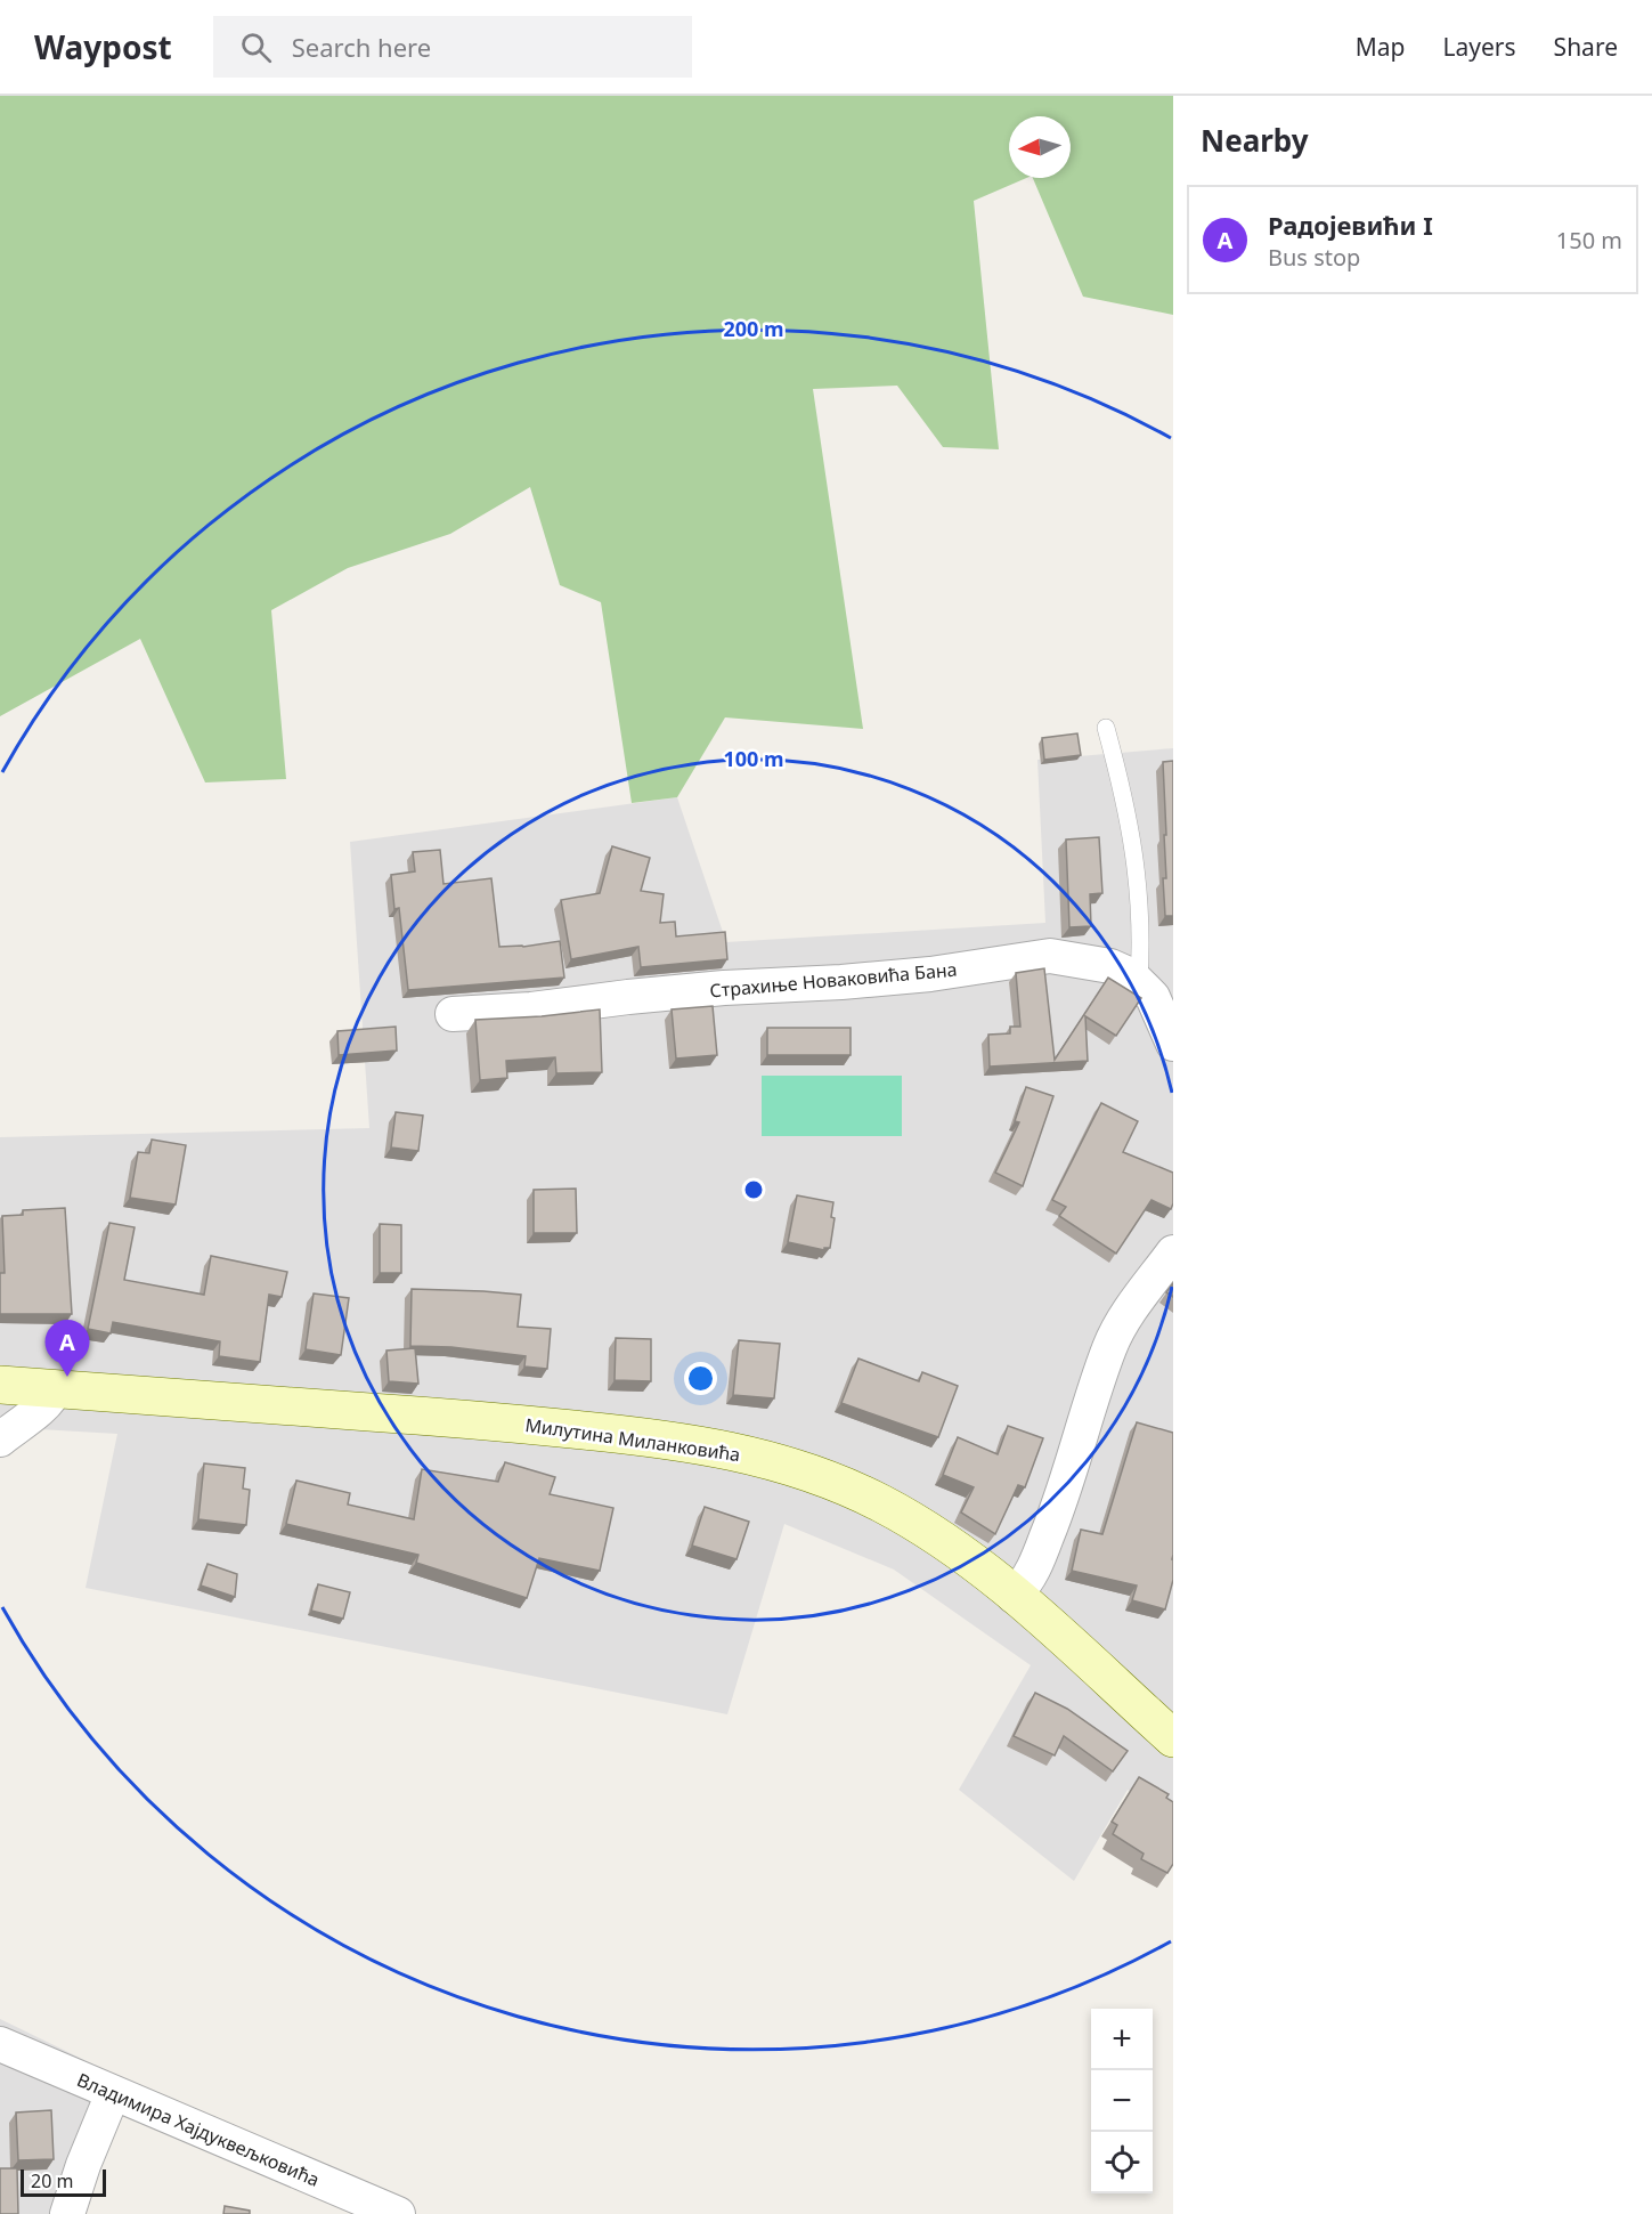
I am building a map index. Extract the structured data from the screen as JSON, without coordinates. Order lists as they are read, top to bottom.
{
  "streets": {
    "main road": ["Милутина Миланковића"],
    "street": ["Страхиње Новаковића Бана", "Владимира Хајдуквељковића"]
  },
  "scale_bar": "20 m",
  "north": "left",
  "page": {
    "header": "Waypost",
    "search": "Search here",
    "nav": ["Map", "Layers", "Share"],
    "heading": "Nearby",
    "list": [
      {
        "mark": "A",
        "name": "Радојевићи I",
        "note": "Bus stop",
        "value": "150 m"
      }
    ],
    "pins": "A",
    "map_buttons": ["+", "−"],
    "scale": "20 m"
  },
  "rings": ["200 m", "100 m"]
}
